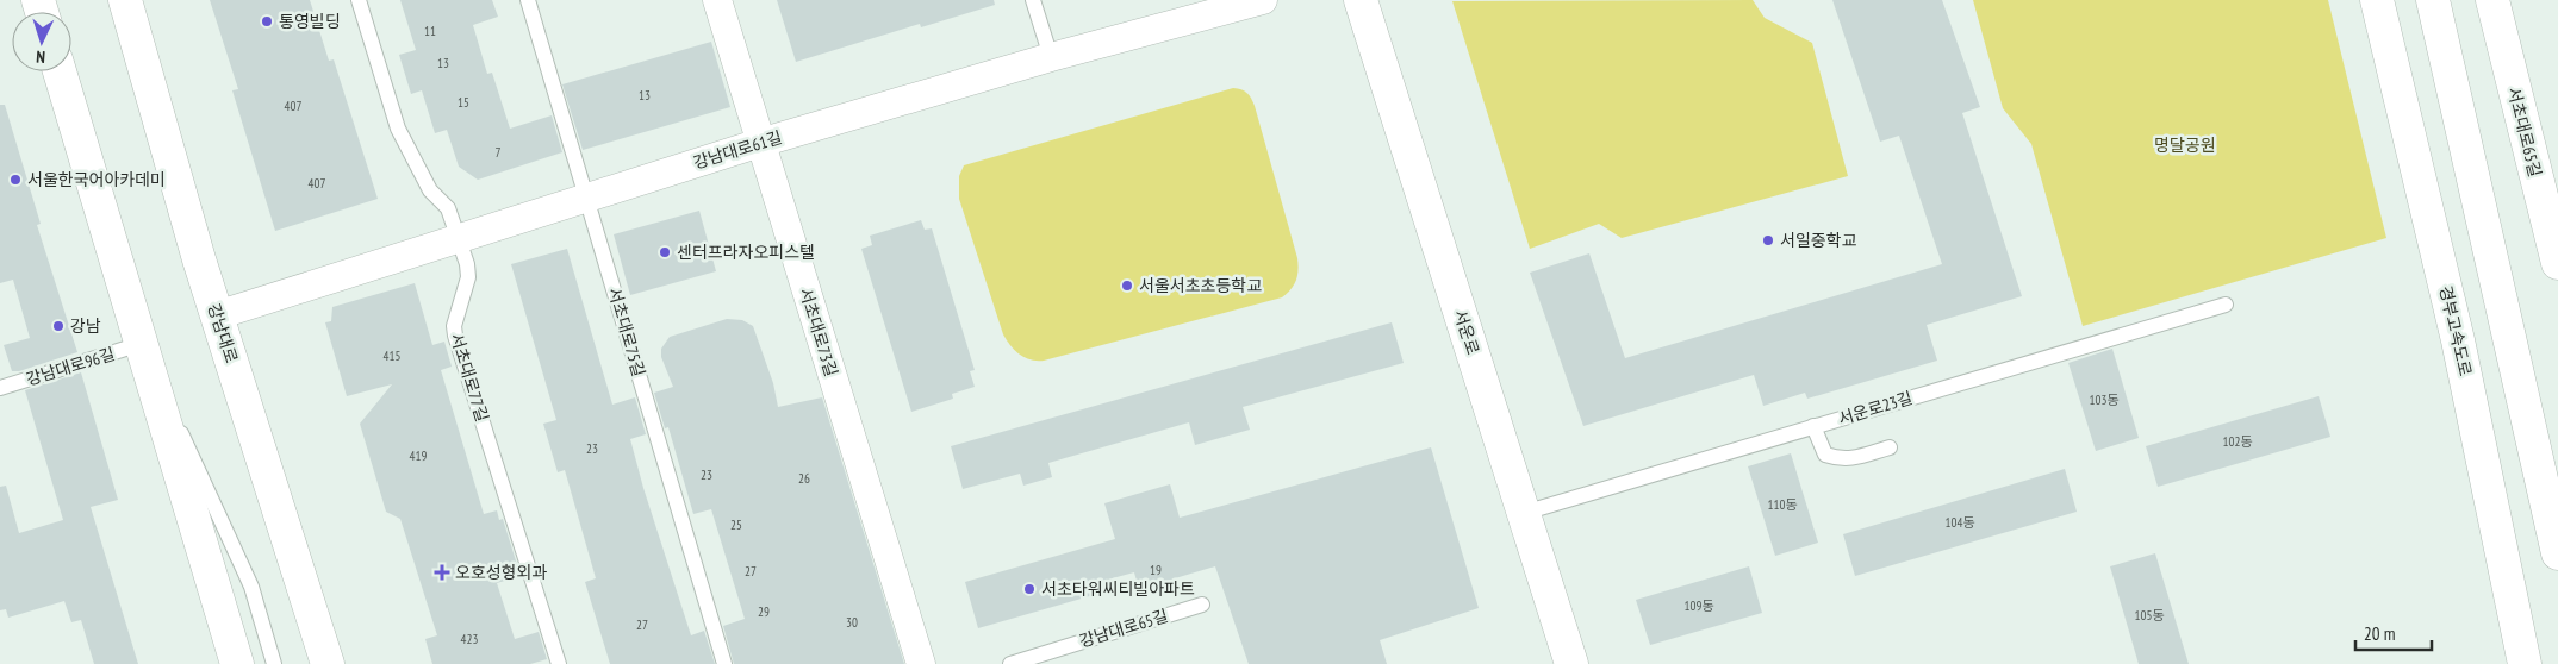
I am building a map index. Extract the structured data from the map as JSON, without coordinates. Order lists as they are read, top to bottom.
{
  "streets": {
    "main road": [
      "서초대로65길",
      "경부고속도로",
      "서운로",
      "강남대로"
    ],
    "street": ["강남대로61길", "서초대로73길"],
    "lane": [
      "서초대로75길",
      "강남대로96길",
      "서초대로77길",
      "서운로23길",
      "강남대로65길"
    ]
  },
  "crossings": [
    ["강남대로61길", "서초대로75길"],
    ["강남대로61길", "서초대로73길"],
    ["강남대로61길", "강남대로"],
    ["강남대로61길", "서초대로77길"],
    ["서운로", "서운로23길"]
  ],
  "parks": ["명달공원"],
  "places": {
    "other": [
      "통영빌딩",
      "서울한국어아카데미",
      "서일중학교",
      "센터프라자오피스텔",
      "서울서초초등학교",
      "강남",
      "서초타워씨티빌아파트"
    ],
    "health": ["오호성형외과"]
  },
  "house_numbers": [
    "11",
    "13",
    "13",
    "15",
    "407",
    "7",
    "407",
    "415",
    "103동",
    "102동",
    "23",
    "419",
    "23",
    "26",
    "110동",
    "104동",
    "25",
    "19",
    "27",
    "109동",
    "29",
    "105동",
    "30",
    "27",
    "423"
  ],
  "scale_bar": "20 m",
  "north": "bottom"
}
